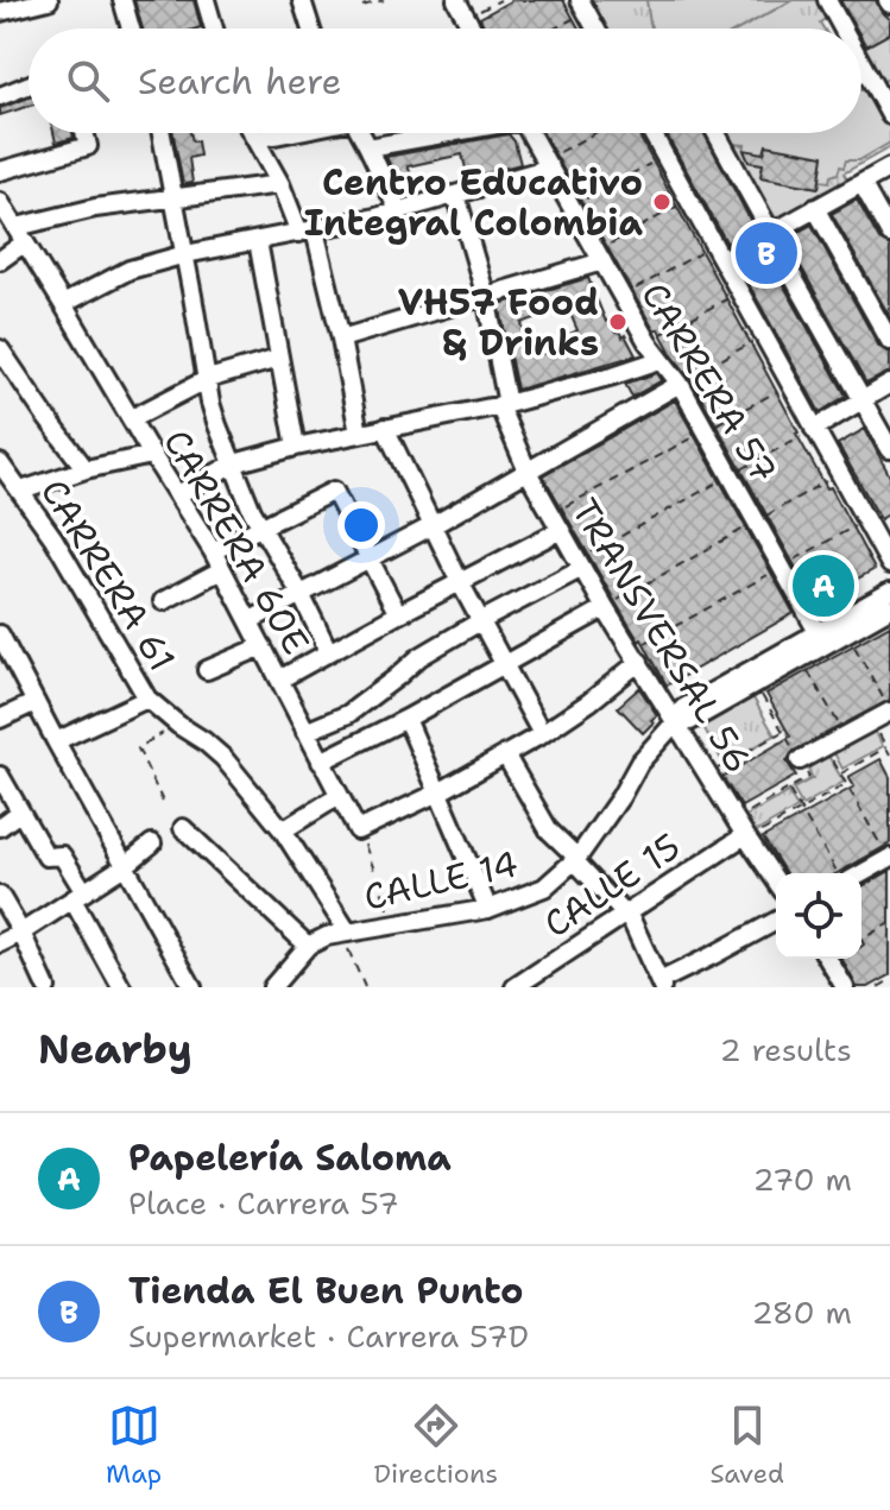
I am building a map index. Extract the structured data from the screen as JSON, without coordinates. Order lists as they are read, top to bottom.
{
  "streets": {
    "street": [
      "CARRERA 57",
      "CARRERA 60E",
      "CARRERA 61",
      "TRANSVERSAL 56",
      "CALLE 14",
      "CALLE 15"
    ]
  },
  "crossings": [
    ["CARRERA 57", "CALLE 14"],
    ["CARRERA 61", "CALLE 14"],
    ["TRANSVERSAL 56", "CALLE 14"],
    ["TRANSVERSAL 56", "CALLE 15"]
  ],
  "places": ["Centro Educativo Integral Colombia", "VH57 Food & Drinks"],
  "page": {
    "search": "Search here",
    "pins": ["B", "A"],
    "heading": ["Nearby", "2 results"],
    "list": [
      {
        "mark": "A",
        "name": "Papelería Saloma",
        "note": "Place · Carrera 57",
        "value": "270 m"
      },
      {
        "mark": "B",
        "name": "Tienda El Buen Punto",
        "note": "Supermarket · Carrera 57D",
        "value": "280 m"
      }
    ],
    "nav": ["Map", "Directions", "Saved"]
  }
}
